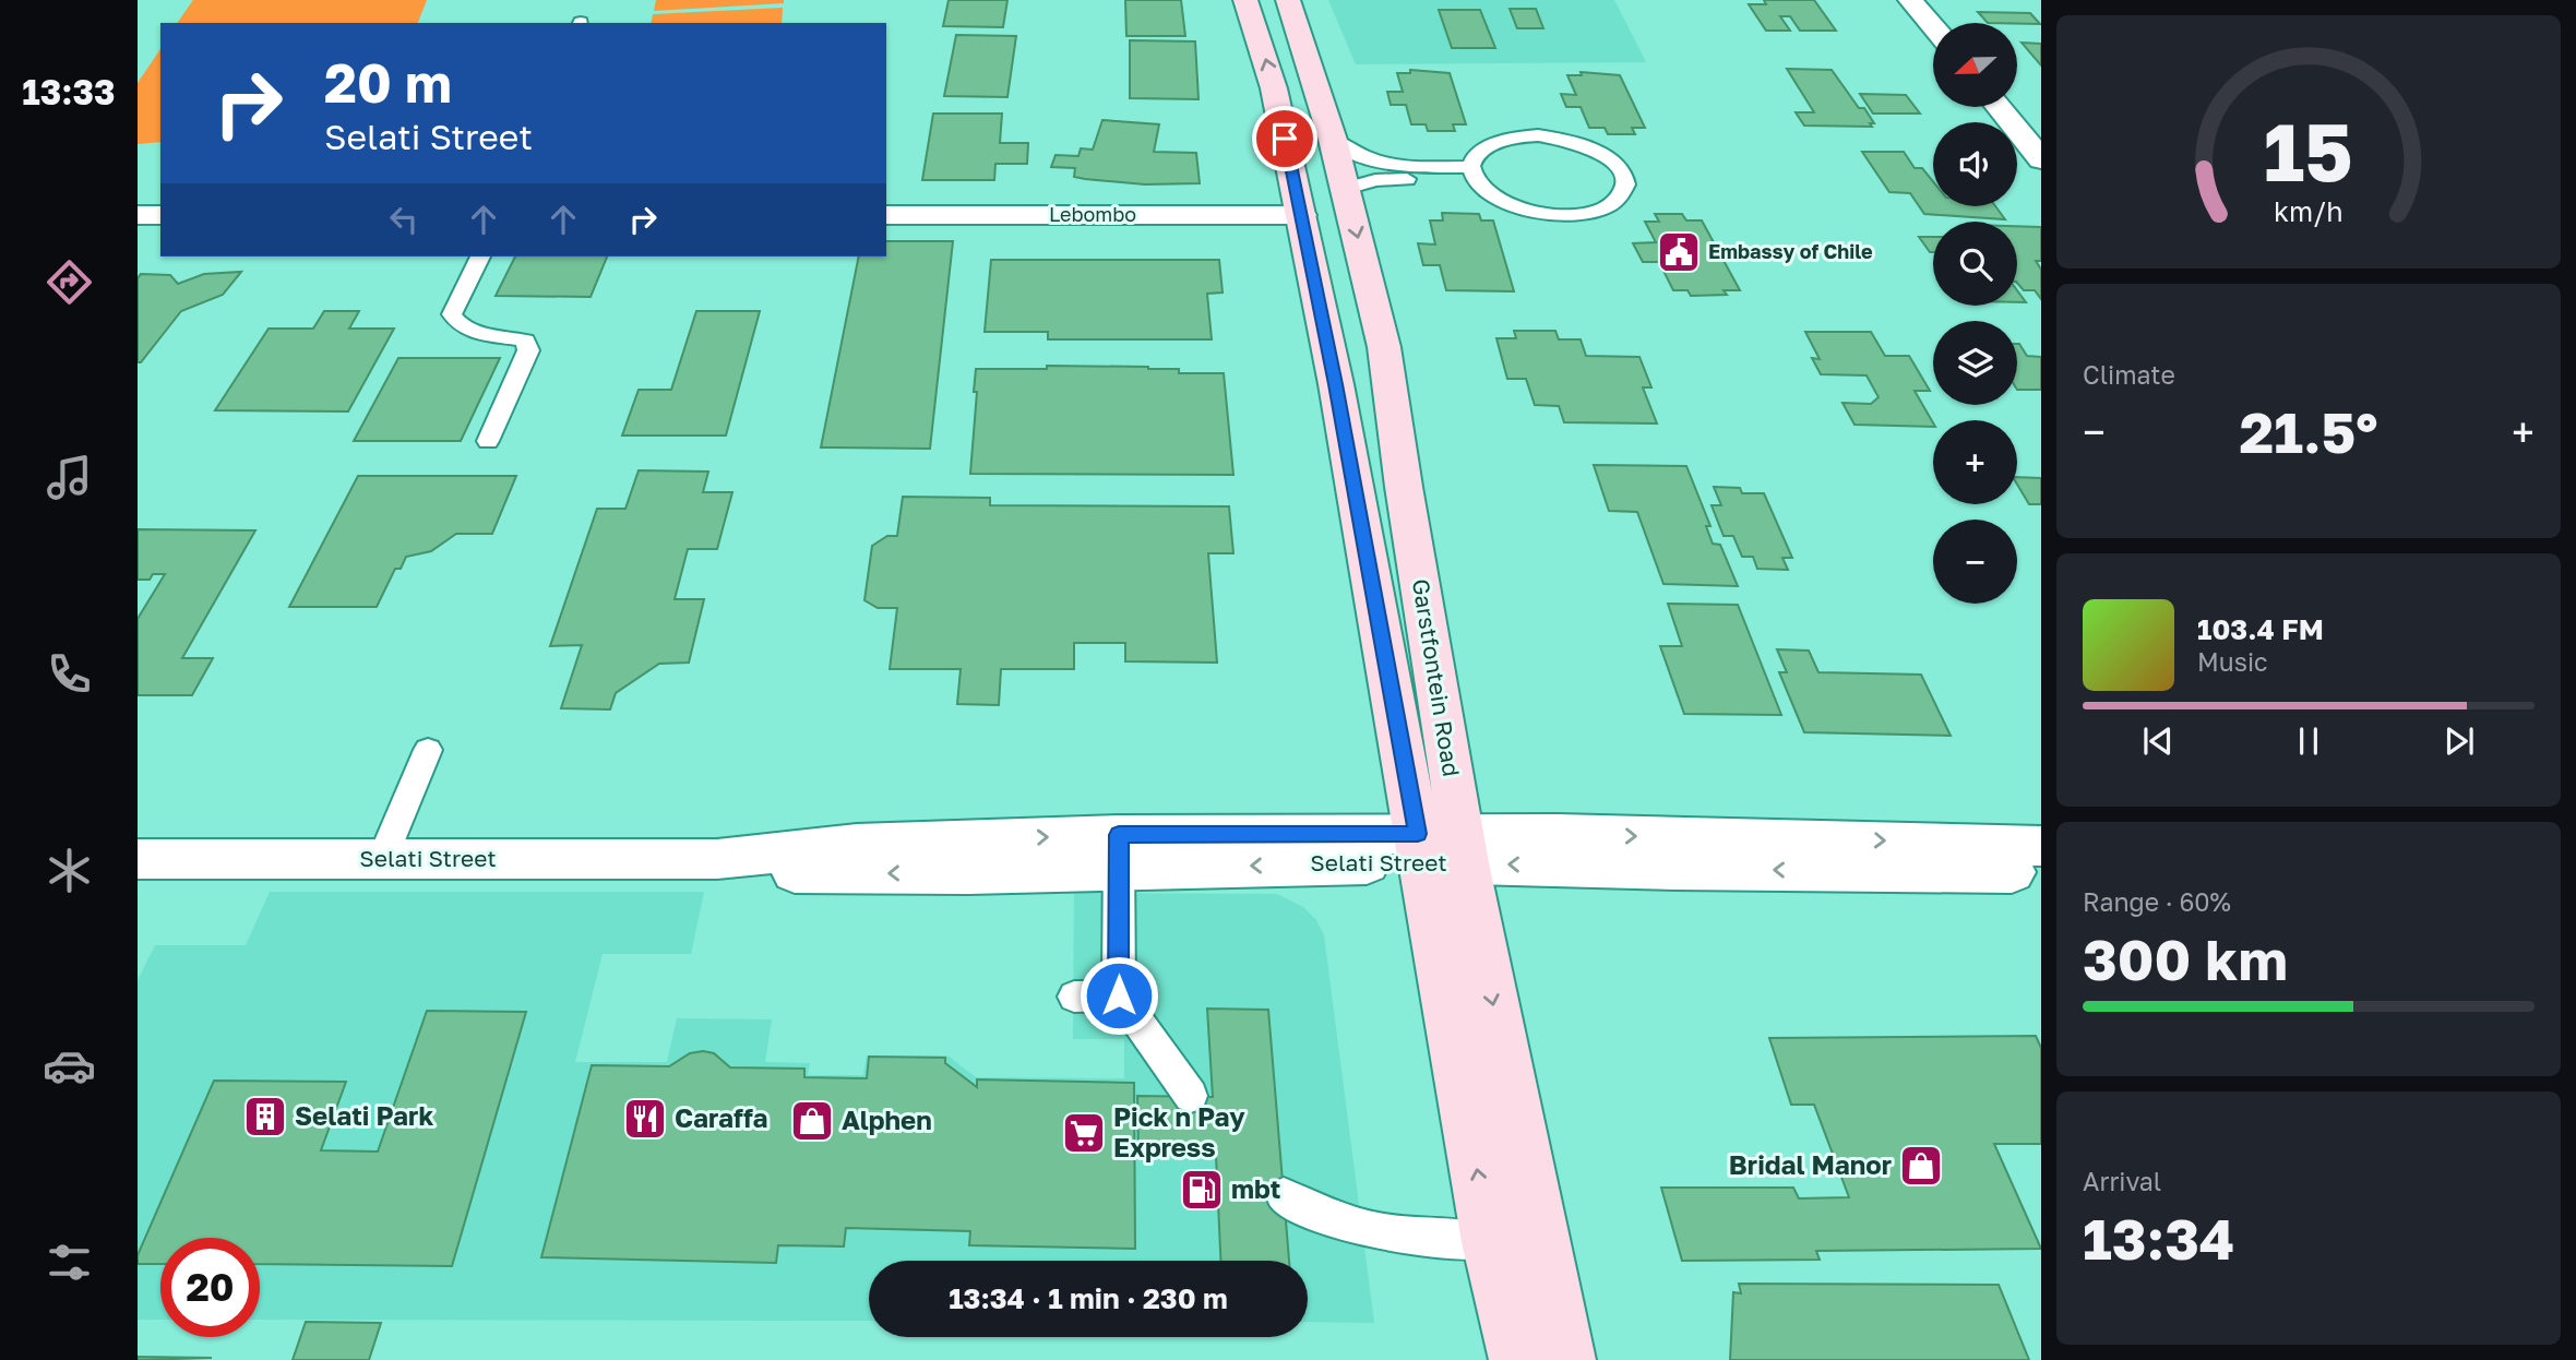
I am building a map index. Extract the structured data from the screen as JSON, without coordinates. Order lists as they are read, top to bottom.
{
  "streets": {
    "main road": ["Garstfontein Road"],
    "street": ["Lebombo", "Selati Street"]
  },
  "crossings": [
    ["Lebombo", "Garstfontein Road"],
    ["Garstfontein Road", "Selati Street"]
  ],
  "places": {
    "public building": ["Embassy of Chile"],
    "building": ["Selati Park"],
    "restaurant": ["Caraffa"],
    "shop": ["Alphen", "Bridal Manor"],
    "supermarket": ["Pick n Pay Express"],
    "fuel station": ["mbt"]
  },
  "north": "left",
  "page": {
    "tabs": "13:33",
    "map_buttons": ["+", "−"],
    "turn": ["20 m", "Selati Street"],
    "tile": [
      "Climate",
      ["Range · 60%", "300 km"],
      ["Arrival", "13:34"]
    ],
    "heat": ["−", "21.5°", "+"],
    "song": ["103.4 FM", "Music"],
    "limit": "20",
    "trip": "13:34 · 1 min · 230 m",
    "gauge": ["15", "km/h"]
  }
}
